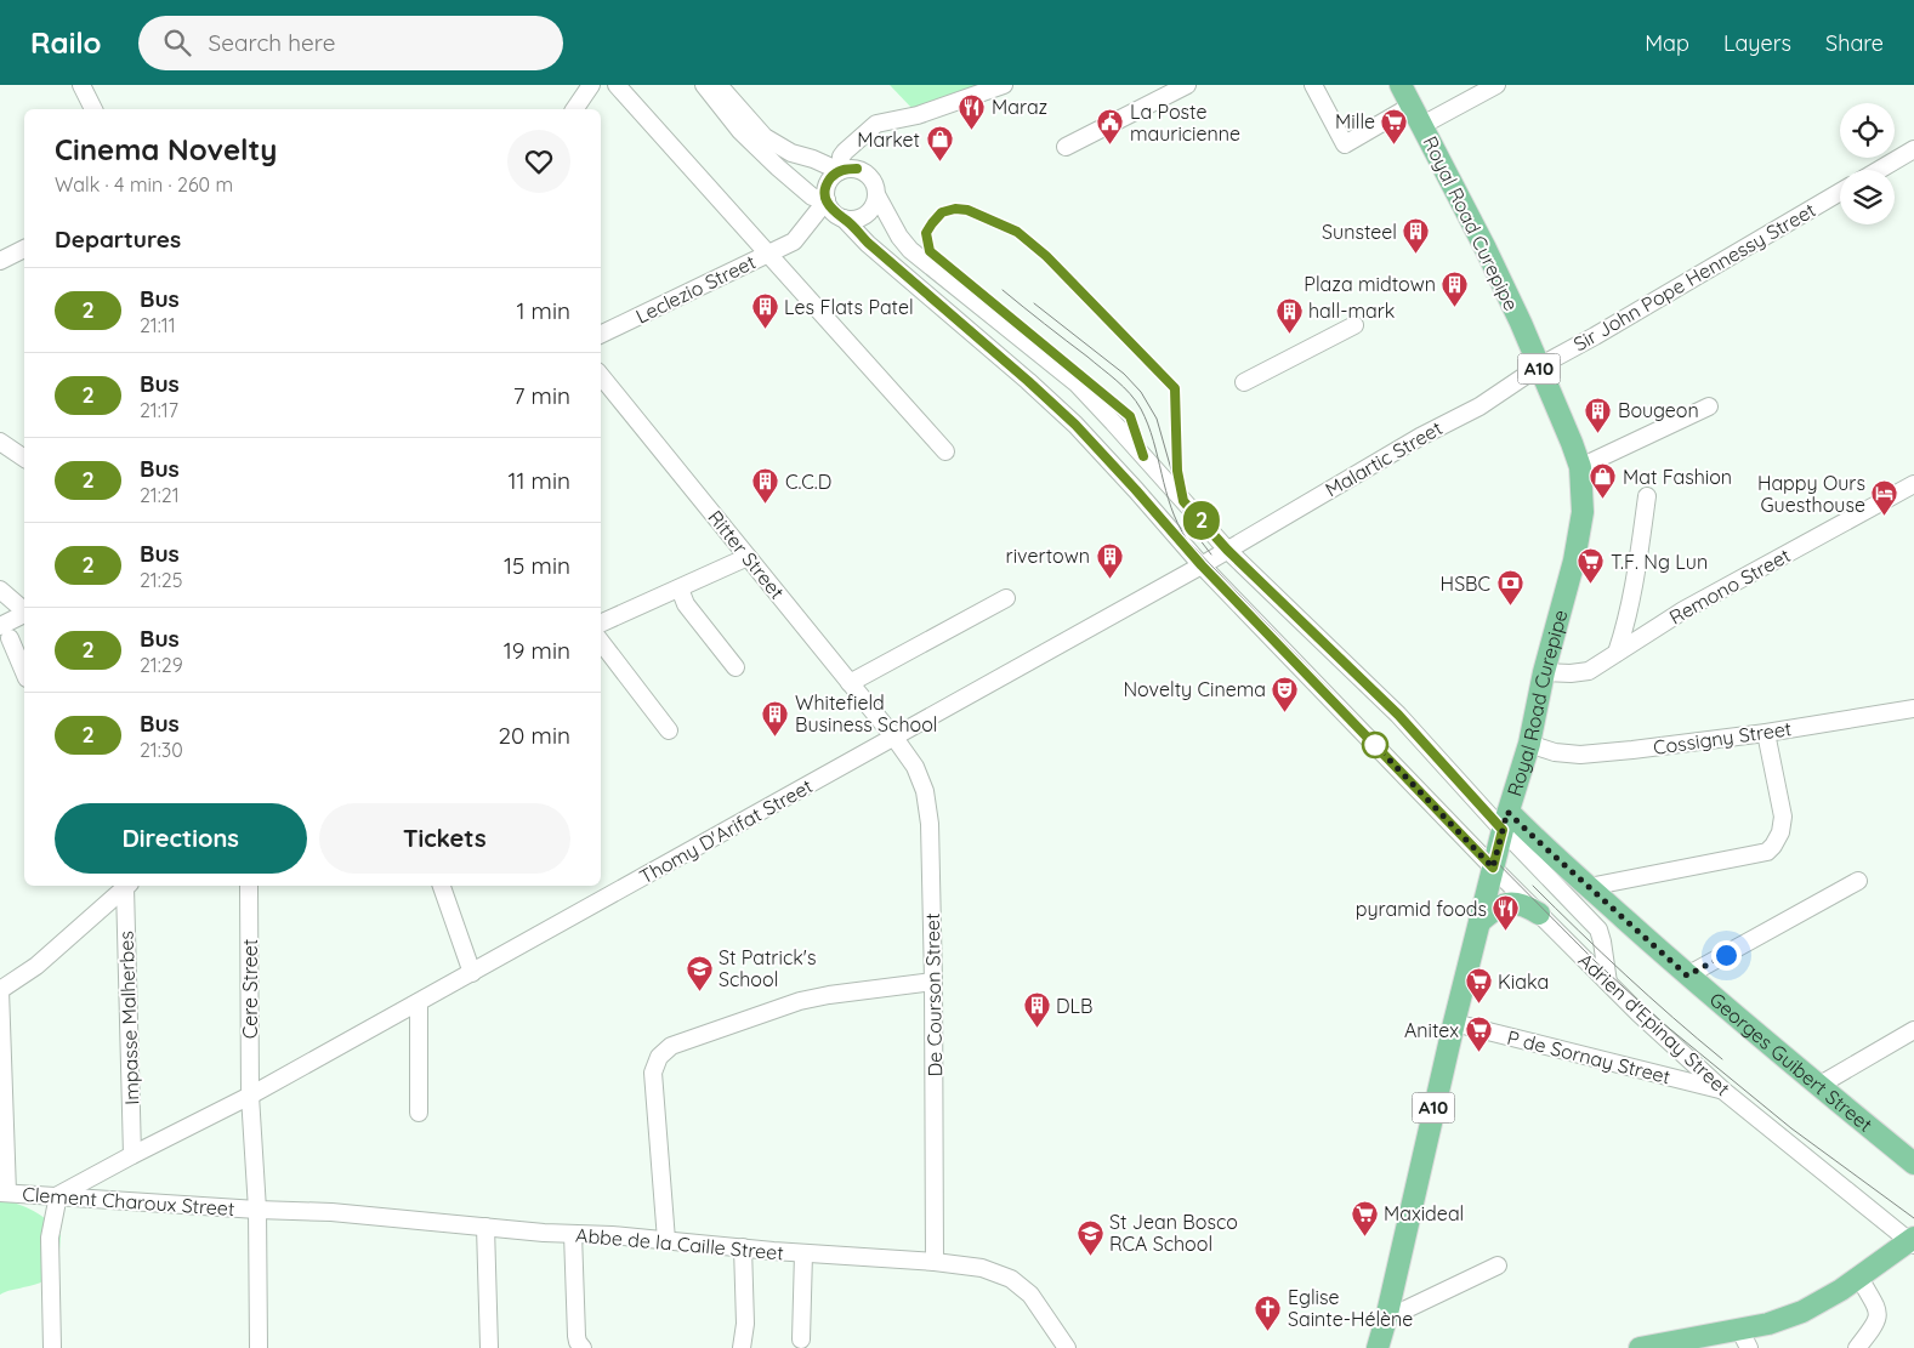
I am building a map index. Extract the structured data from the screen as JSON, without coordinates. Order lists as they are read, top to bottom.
{
  "streets": {
    "main road": ["Royal Road Curepipe", "A10", "Georges Guibert Street"],
    "street": [
      "Sir John Pope Hennessy Street",
      "Leclezio Street",
      "Malartic Street",
      "Ritter Street",
      "Remono Street",
      "Cossigny Street",
      "Thomy D'Arifat Street",
      "Cere Street",
      "De Courson Street",
      "Impasse Malherbes",
      "Adrien d'Epinay Street",
      "P de Sornay Street",
      "Clement Charoux Street",
      "Abbe de la Caille Street"
    ]
  },
  "crossings": [
    ["Royal Road Curepipe", "Sir John Pope Hennessy Street"],
    ["Royal Road Curepipe", "Malartic Street"],
    ["Royal Road Curepipe", "Remono Street"],
    ["Royal Road Curepipe", "Cossigny Street"],
    ["Royal Road Curepipe", "Adrien d'Epinay Street"],
    ["Royal Road Curepipe", "P de Sornay Street"],
    ["Royal Road Curepipe", "Georges Guibert Street"],
    ["Sir John Pope Hennessy Street", "Malartic Street"],
    ["Leclezio Street", "Adrien d'Epinay Street"],
    ["Malartic Street", "Thomy D'Arifat Street"],
    ["Malartic Street", "Adrien d'Epinay Street"],
    ["Ritter Street", "Thomy D'Arifat Street"],
    ["Ritter Street", "De Courson Street"],
    ["Thomy D'Arifat Street", "Cere Street"],
    ["Thomy D'Arifat Street", "De Courson Street"],
    ["Thomy D'Arifat Street", "Impasse Malherbes"],
    ["Thomy D'Arifat Street", "Adrien d'Epinay Street"],
    ["Thomy D'Arifat Street", "Clement Charoux Street"],
    ["Cere Street", "Clement Charoux Street"],
    ["Cere Street", "Abbe de la Caille Street"],
    ["De Courson Street", "Abbe de la Caille Street"],
    ["Adrien d'Epinay Street", "P de Sornay Street"],
    ["Clement Charoux Street", "Abbe de la Caille Street"]
  ],
  "places": {
    "restaurant": ["Maraz", "pyramid foods"],
    "supermarket": [
      "Mille",
      "T.F. Ng Lun",
      "Kiaka",
      "Anitex",
      "Maxideal"
    ],
    "public building": ["La Poste mauricienne"],
    "shop": ["Market", "Mat Fashion"],
    "building": [
      "Sunsteel",
      "Plaza midtown",
      "Les Flats Patel",
      "hall-mark",
      "Bougeon",
      "C.C.D",
      "rivertown",
      "Whitefield Business School",
      "DLB"
    ],
    "hotel": ["Happy Ours Guesthouse"],
    "bank": ["HSBC"],
    "theatre": ["Novelty Cinema"],
    "school or university": ["St Patrick's School", "St Jean Bosco RCA School"],
    "church": ["Eglise Sainte-Hélène"]
  },
  "lines": ["bus line 2"],
  "page": {
    "header": "Railo",
    "search": "Search here",
    "nav": ["Map", "Layers", "Share"],
    "on_map": "2",
    "heading": [
      ["Cinema Novelty", "Walk · 4 min · 260 m"],
      "Departures"
    ],
    "list": [
      {
        "mark": "2",
        "name": "Bus",
        "note": "21:11",
        "value": "1 min"
      },
      {
        "mark": "2",
        "name": "Bus",
        "note": "21:17",
        "value": "7 min"
      },
      {
        "mark": "2",
        "name": "Bus",
        "note": "21:21",
        "value": "11 min"
      },
      {
        "mark": "2",
        "name": "Bus",
        "note": "21:25",
        "value": "15 min"
      },
      {
        "mark": "2",
        "name": "Bus",
        "note": "21:29",
        "value": "19 min"
      },
      {
        "mark": "2",
        "name": "Bus",
        "note": "21:30",
        "value": "20 min"
      }
    ],
    "buttons": ["Directions", "Tickets"]
  }
}
